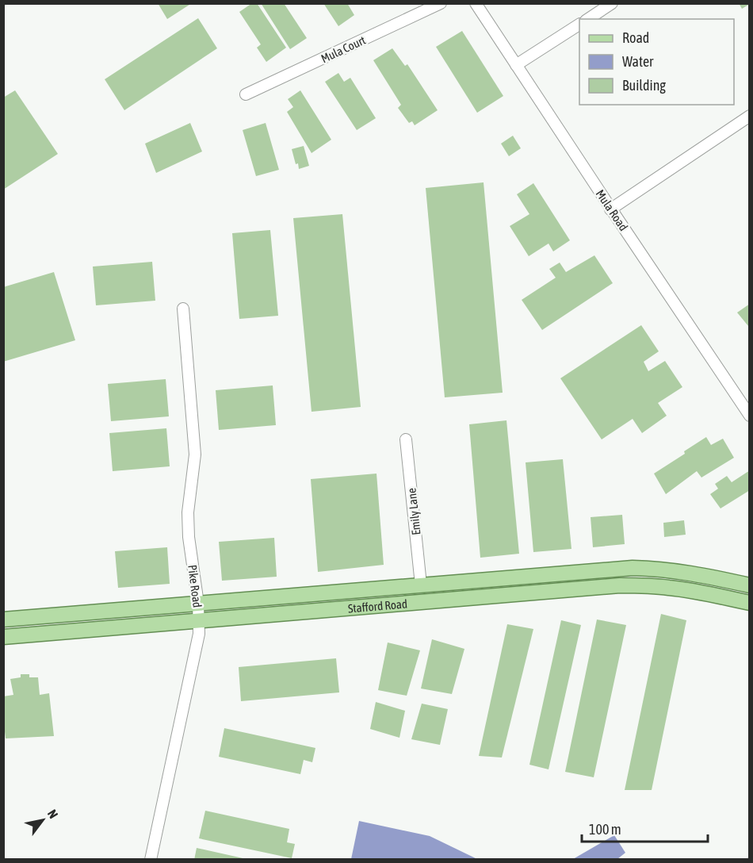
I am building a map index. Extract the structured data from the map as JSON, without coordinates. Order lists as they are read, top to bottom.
{
  "streets": {
    "main road": ["Stafford Road"],
    "street": [
      "Mula Court",
      "Mula Road",
      "Emily Lane",
      "Pike Road"
    ]
  },
  "crossings": [
    ["Emily Lane", "Stafford Road"],
    ["Pike Road", "Stafford Road"]
  ],
  "legend": ["Road", "Water", "Building"],
  "scale_bar": "100 m",
  "north": "top right"
}
